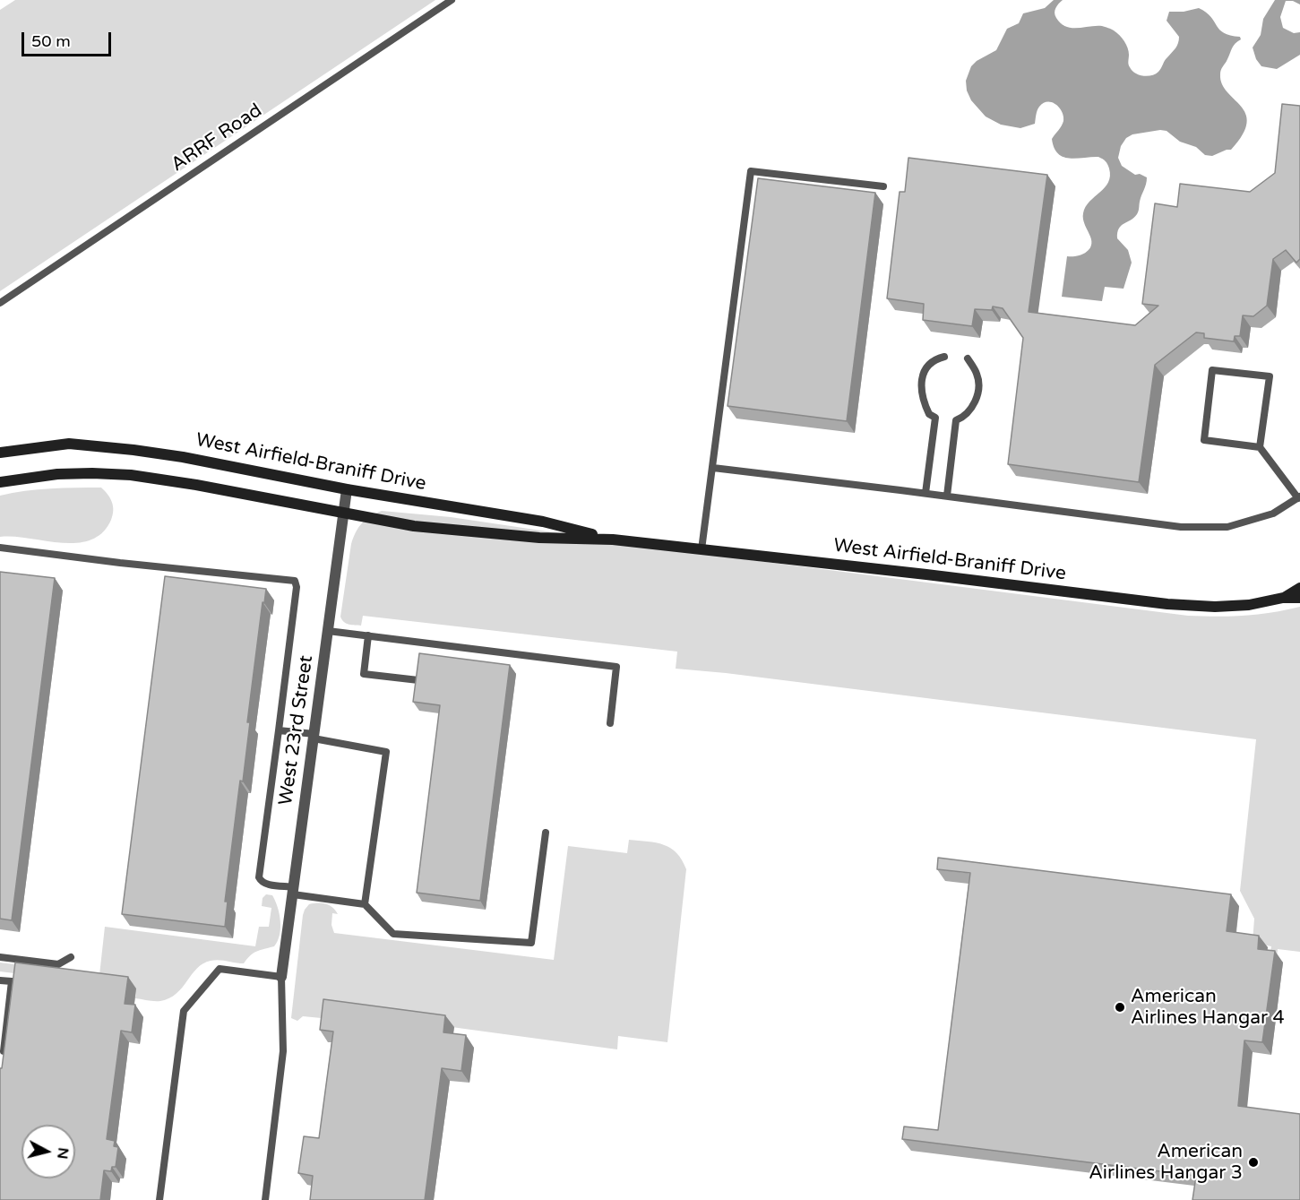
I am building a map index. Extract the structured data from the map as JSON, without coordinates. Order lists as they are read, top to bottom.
{
  "streets": {
    "street": ["West Airfield-Braniff Drive", "West 23rd Street"],
    "lane": ["ARRF Road"]
  },
  "crossings": [
    ["West Airfield-Braniff Drive", "West 23rd Street"]
  ],
  "places": ["American Airlines Hangar 4", "American Airlines Hangar 3"],
  "scale_bar": "50 m",
  "north": "right"
}
